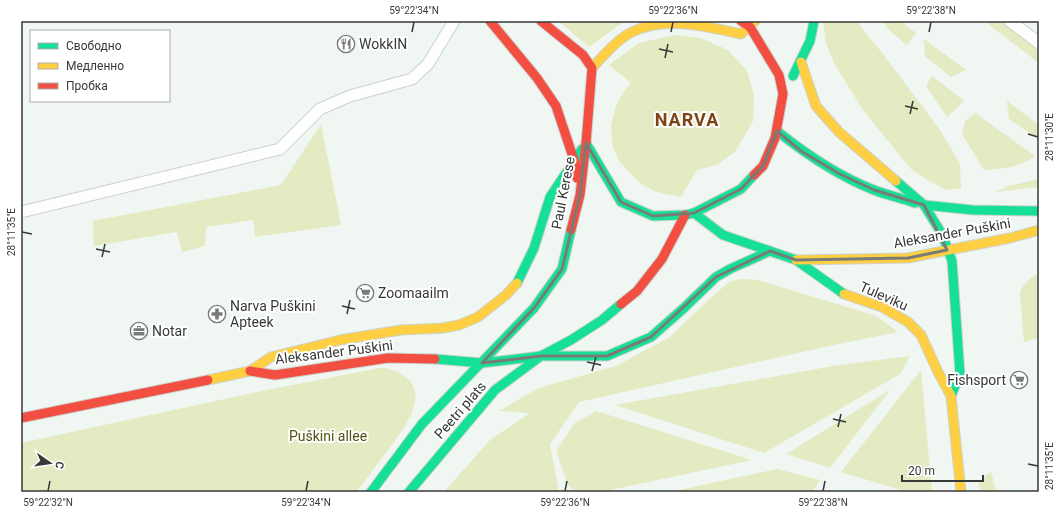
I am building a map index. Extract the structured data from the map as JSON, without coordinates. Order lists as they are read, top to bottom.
{
  "streets": {
    "main road": [
      "Paul Kerese",
      "Aleksander Puškini",
      "Tuleviku",
      "Peetri plats"
    ]
  },
  "crossings": [
    ["Paul Kerese", "Aleksander Puškini"],
    ["Paul Kerese", "Peetri plats"],
    ["Aleksander Puškini", "Tuleviku"],
    ["Aleksander Puškini", "Peetri plats"]
  ],
  "districts": ["NARVA"],
  "parks": ["Puškini allee"],
  "places": {
    "restaurant": ["WokkIN"],
    "supermarket": ["Zoomaailm", "Fishsport"],
    "pharmacy": ["Narva Puškini Apteek"],
    "office": ["Notar"]
  },
  "legend": ["Свободно", "Медленно", "Пробка"],
  "scale_bar": "20 m",
  "north": "right",
  "coordinates": [
    "59°22'34\"N",
    "59°22'36\"N",
    "59°22'38\"N",
    "28°11'30\"E",
    "28°11'35\"E",
    "59°22'32\"N"
  ]
}
